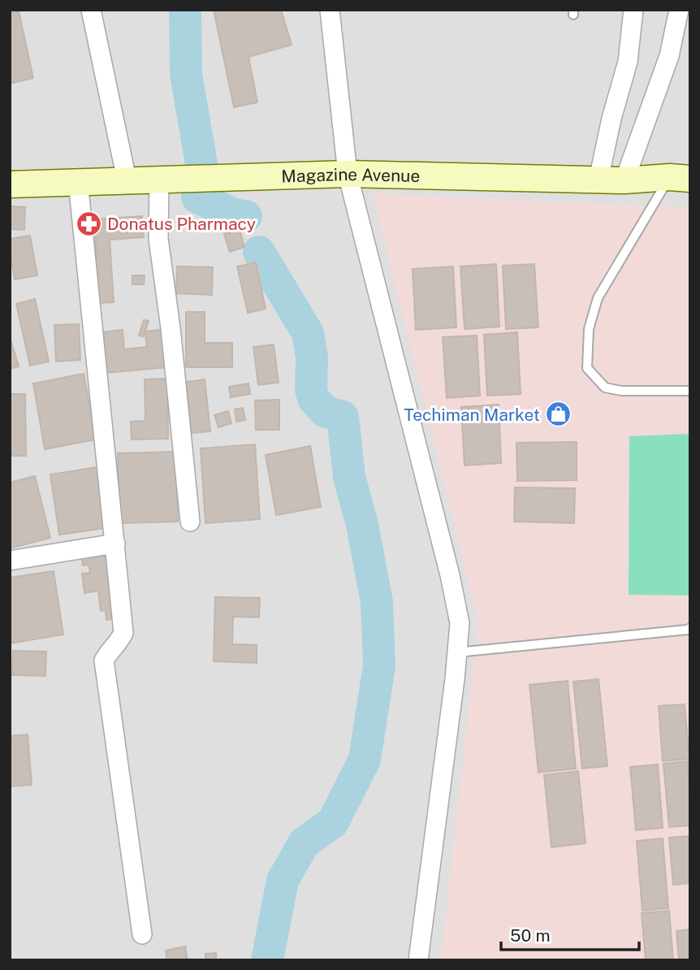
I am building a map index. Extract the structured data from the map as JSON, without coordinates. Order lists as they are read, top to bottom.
{
  "streets": {
    "street": ["Magazine Avenue"]
  },
  "places": {
    "pharmacy": ["Donatus Pharmacy"],
    "shop": ["Techiman Market"]
  },
  "scale_bar": "50 m"
}
